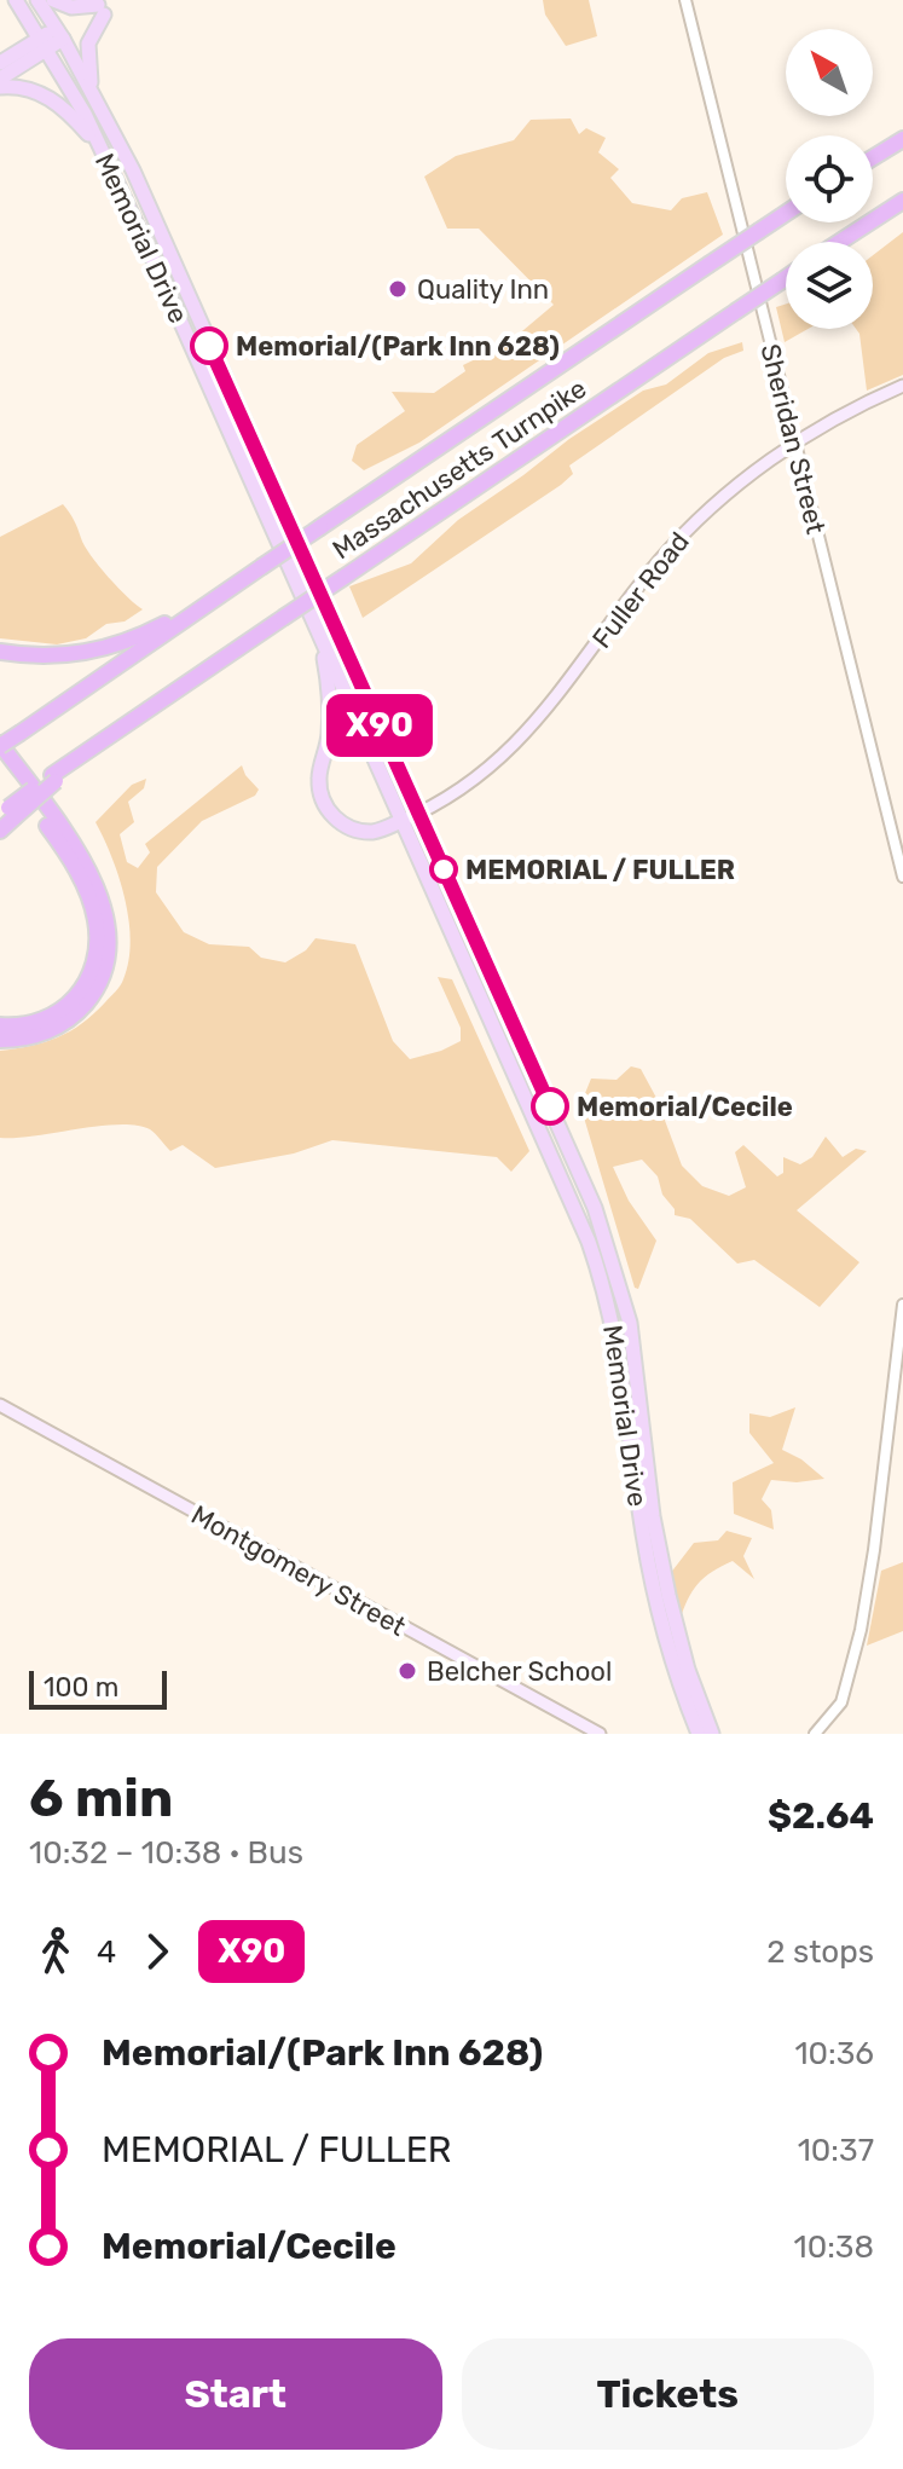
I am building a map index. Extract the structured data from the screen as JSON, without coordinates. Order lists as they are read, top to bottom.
{
  "streets": {
    "highway": ["Massachusetts Turnpike"],
    "main road": ["Memorial Drive", "Fuller Road", "Montgomery Street"],
    "street": ["Sheridan Street"]
  },
  "crossings": [
    ["Memorial Drive", "Fuller Road"],
    ["Sheridan Street", "Fuller Road"]
  ],
  "places": [
    "Quality Inn",
    "Memorial/(Park Inn 628)",
    "MEMORIAL / FULLER",
    "Memorial/Cecile",
    "Belcher School"
  ],
  "lines": ["bus line X90"],
  "scale_bar": "100 m",
  "north": "top left",
  "page": {
    "on_map": "X90",
    "scale": "100 m",
    "heading": ["6 min", "10:32 – 10:38 · Bus", "$2.64"],
    "legs": ["4", "X90", "2 stops"],
    "list": [
      {
        "name": "Memorial/(Park Inn 628)",
        "value": "10:36"
      },
      {
        "name": "MEMORIAL / FULLER",
        "value": "10:37"
      },
      {
        "name": "Memorial/Cecile",
        "value": "10:38"
      }
    ],
    "buttons": ["Start", "Tickets"]
  }
}
